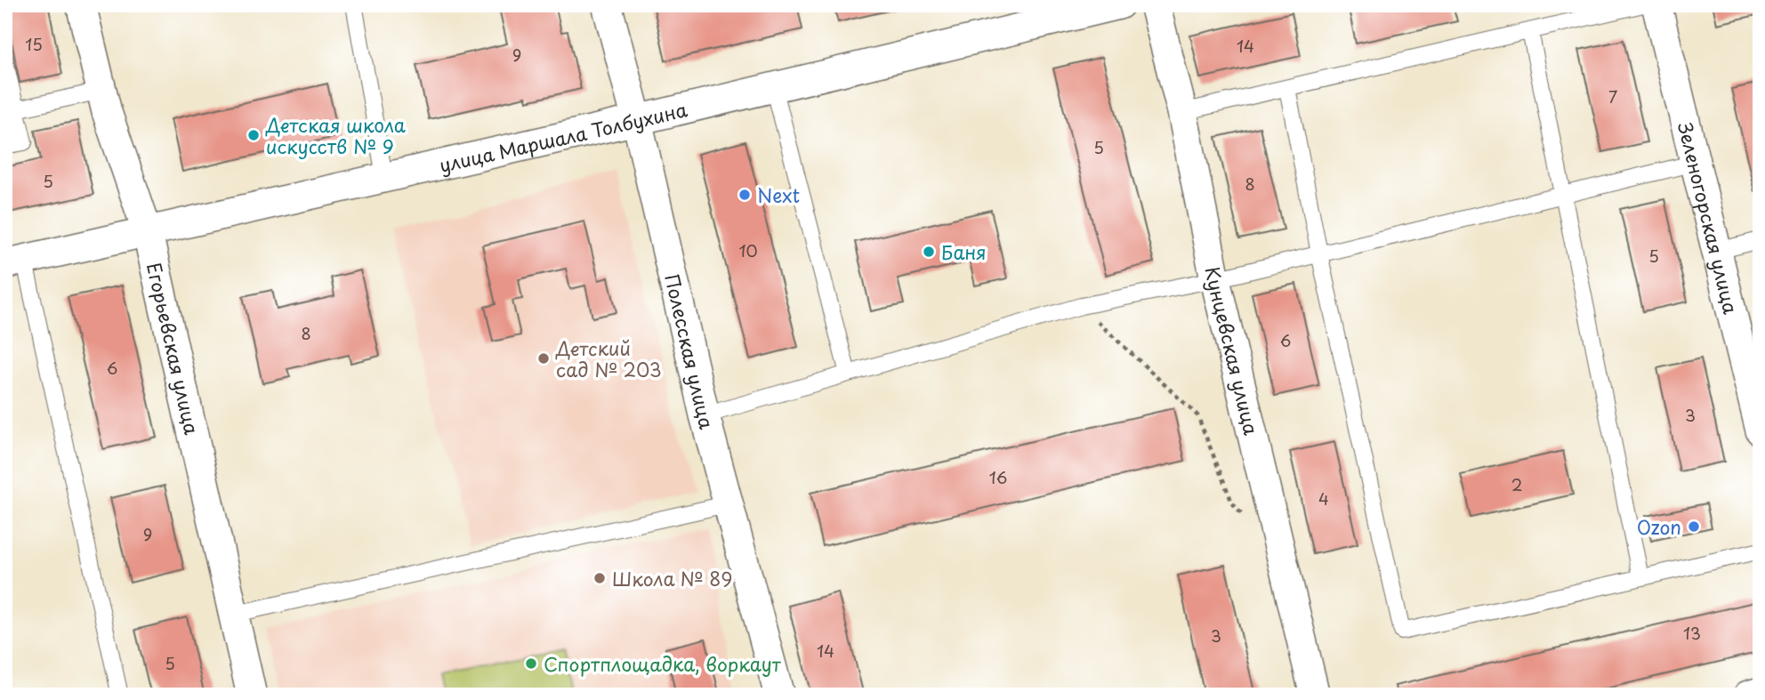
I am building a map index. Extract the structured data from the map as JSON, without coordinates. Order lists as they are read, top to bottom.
{
  "streets": {
    "street": [
      "улица Маршала Толбухина",
      "Зеленогорская улица",
      "Егорьевская улица",
      "Полесская улица",
      "Кунцевская улица"
    ]
  },
  "crossings": [
    ["улица Маршала Толбухина", "Егорьевская улица"],
    ["улица Маршала Толбухина", "Полесская улица"]
  ],
  "places": [
    "Детская школа искусств № 9",
    "Next",
    "Баня",
    "Детский сад № 203",
    "Ozon",
    "Школа № 89",
    "Спортплощадка, воркаут"
  ],
  "house_numbers": [
    "15",
    "14",
    "9",
    "7",
    "5",
    "5",
    "8",
    "10",
    "5",
    "8",
    "6",
    "6",
    "3",
    "16",
    "2",
    "4",
    "9",
    "13",
    "3",
    "14",
    "5"
  ]
}
